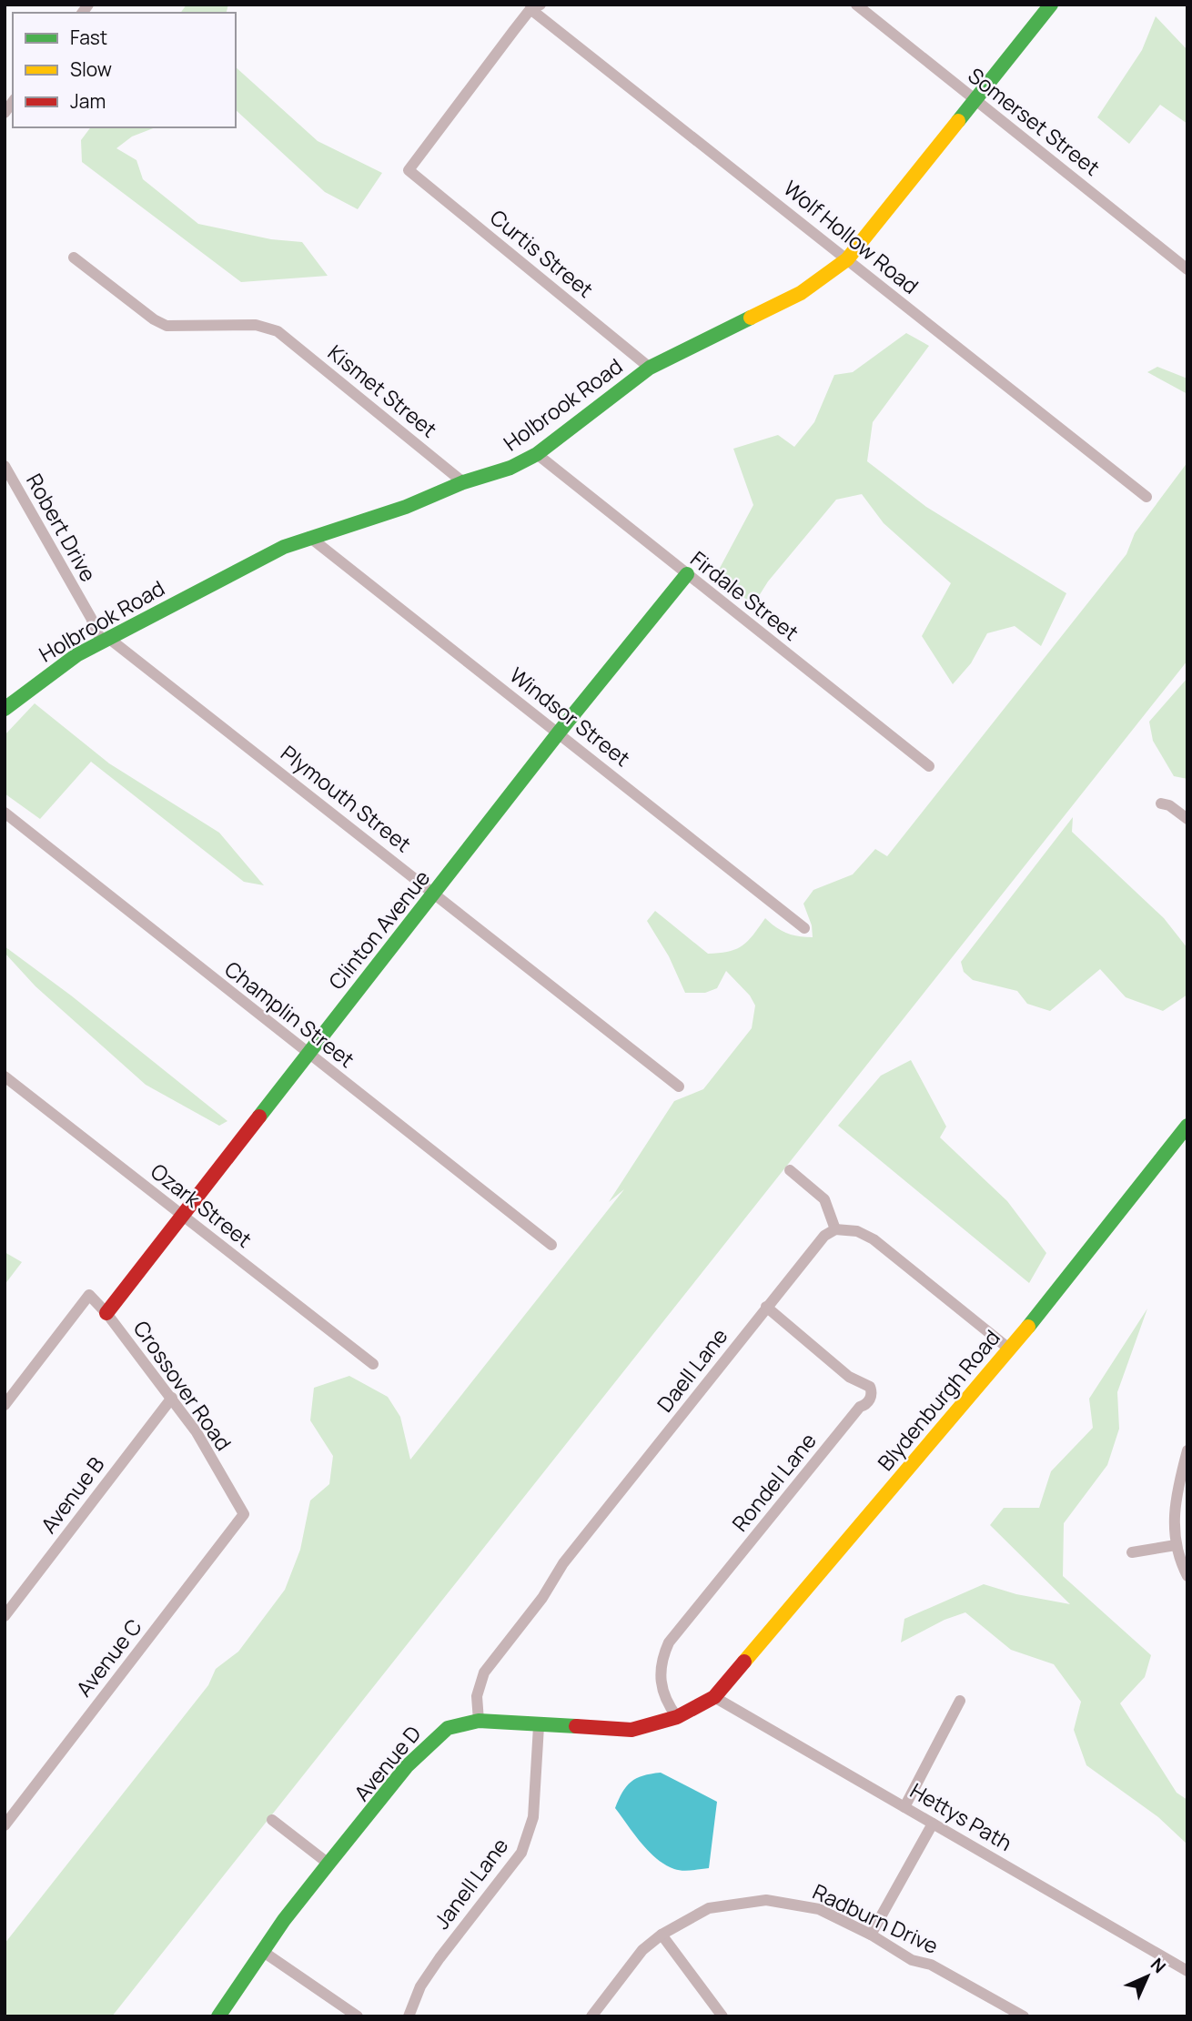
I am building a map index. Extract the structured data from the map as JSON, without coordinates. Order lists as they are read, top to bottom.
{
  "streets": {
    "street": [
      "Somerset Street",
      "Wolf Hollow Road",
      "Curtis Street",
      "Kismet Street",
      "Holbrook Road",
      "Robert Drive",
      "Firdale Street",
      "Windsor Street",
      "Plymouth Street",
      "Clinton Avenue",
      "Champlin Street",
      "Ozark Street",
      "Daell Lane",
      "Crossover Road",
      "Blydenburgh Road",
      "Rondel Lane",
      "Avenue B",
      "Avenue C",
      "Avenue D",
      "Hettys Path",
      "Janell Lane",
      "Radburn Drive"
    ]
  },
  "crossings": [
    ["Somerset Street", "Holbrook Road"],
    ["Wolf Hollow Road", "Curtis Street"],
    ["Wolf Hollow Road", "Holbrook Road"],
    ["Curtis Street", "Holbrook Road"],
    ["Kismet Street", "Holbrook Road"],
    ["Holbrook Road", "Robert Drive"],
    ["Holbrook Road", "Firdale Street"],
    ["Holbrook Road", "Windsor Street"],
    ["Holbrook Road", "Plymouth Street"],
    ["Robert Drive", "Plymouth Street"],
    ["Firdale Street", "Clinton Avenue"],
    ["Windsor Street", "Clinton Avenue"],
    ["Plymouth Street", "Clinton Avenue"],
    ["Clinton Avenue", "Champlin Street"],
    ["Clinton Avenue", "Ozark Street"],
    ["Clinton Avenue", "Crossover Road"],
    ["Daell Lane", "Rondel Lane"],
    ["Daell Lane", "Avenue D"],
    ["Crossover Road", "Avenue B"],
    ["Crossover Road", "Avenue C"],
    ["Blydenburgh Road", "Avenue D"],
    ["Blydenburgh Road", "Hettys Path"],
    ["Rondel Lane", "Avenue D"],
    ["Avenue D", "Hettys Path"],
    ["Avenue D", "Janell Lane"]
  ],
  "legend": ["Fast", "Slow", "Jam"],
  "north": "top right"
}
